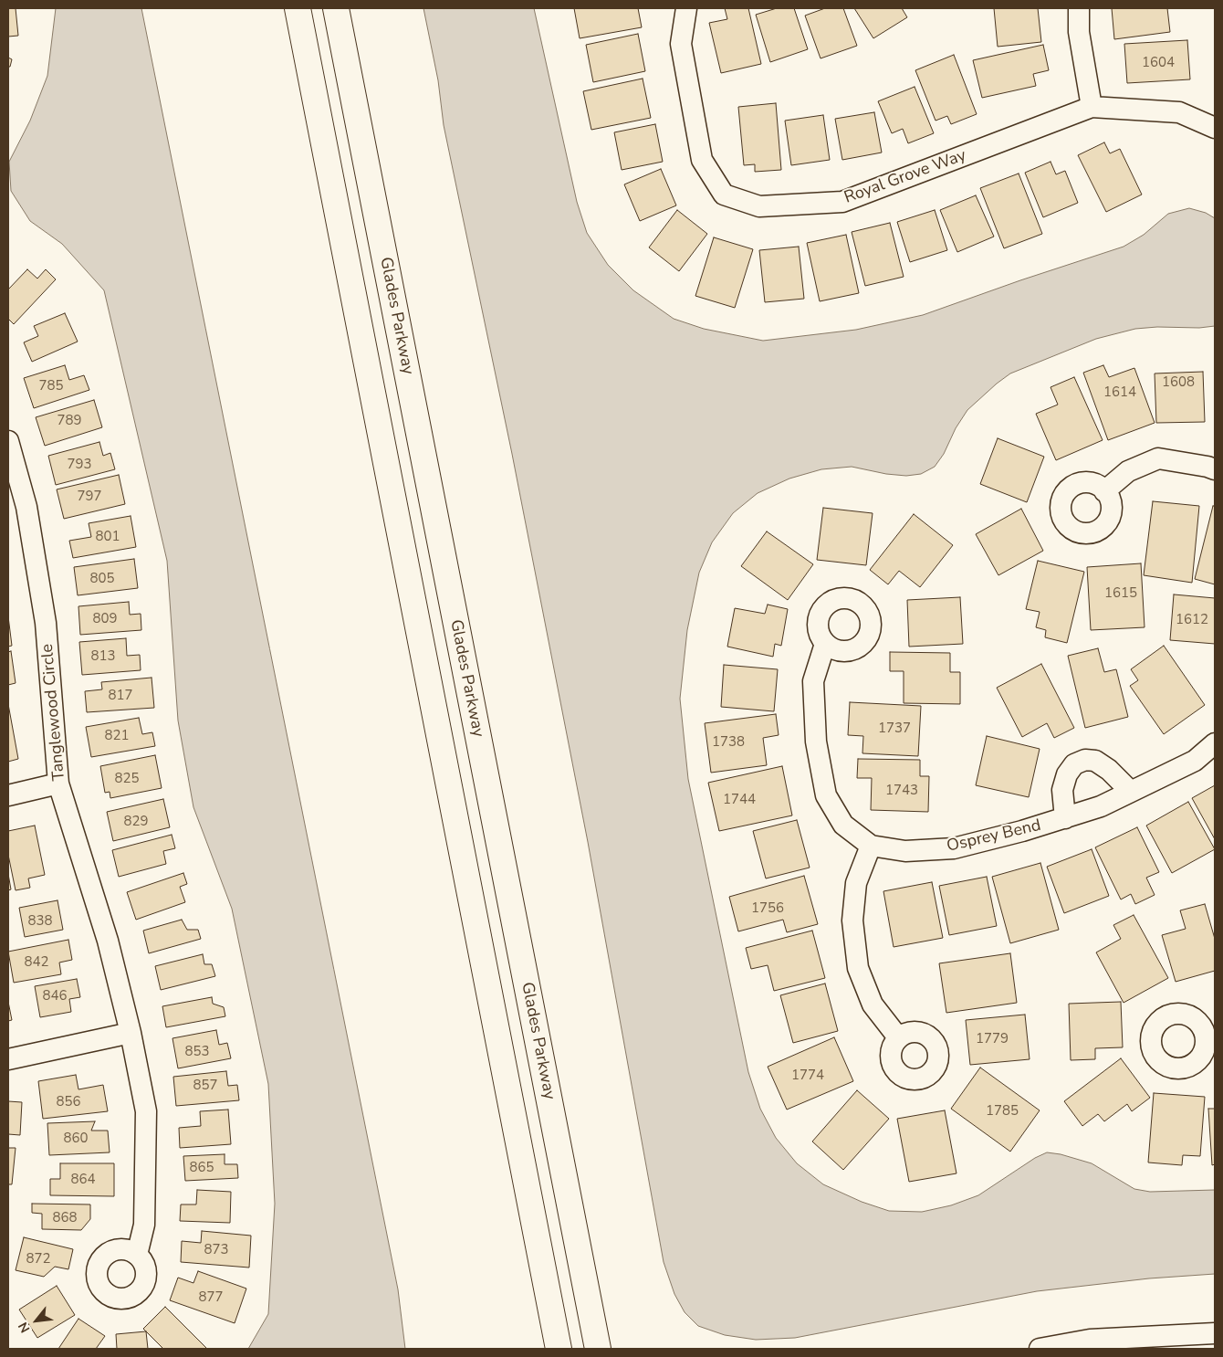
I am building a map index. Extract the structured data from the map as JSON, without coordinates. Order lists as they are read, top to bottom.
{
  "streets": {
    "main road": ["Glades Parkway"],
    "street": ["Royal Grove Way", "Tanglewood Circle", "Osprey Bend"]
  },
  "house_numbers": [
    "1604",
    "1608",
    "785",
    "1614",
    "789",
    "793",
    "797",
    "801",
    "805",
    "1615",
    "809",
    "1612",
    "813",
    "817",
    "1737",
    "821",
    "1738",
    "825",
    "1743",
    "1744",
    "829",
    "1756",
    "838",
    "842",
    "846",
    "1779",
    "853",
    "1774",
    "857",
    "856",
    "1785",
    "860",
    "865",
    "864",
    "868",
    "873",
    "872",
    "877"
  ],
  "north": "bottom left"
}
